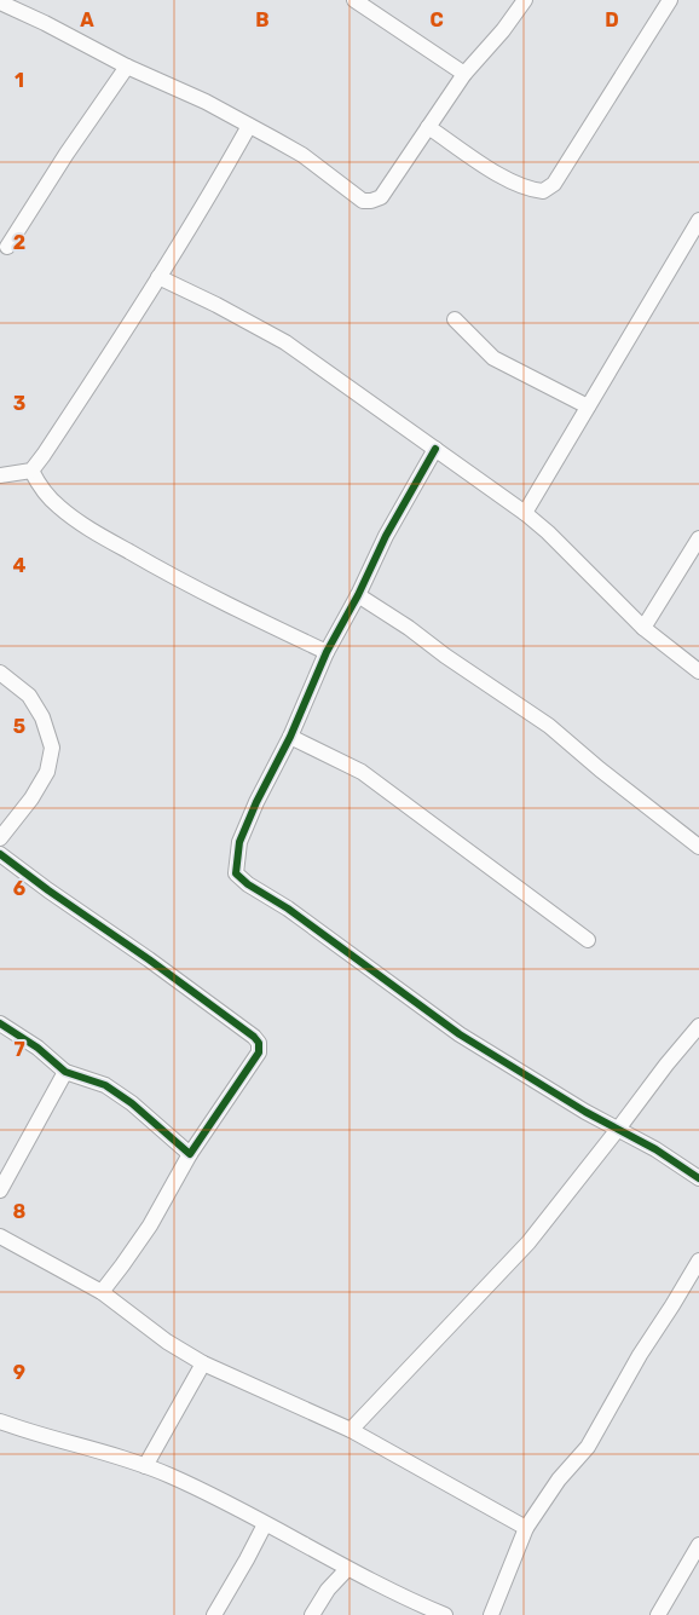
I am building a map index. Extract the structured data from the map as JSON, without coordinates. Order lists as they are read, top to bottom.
{
  "grid": {
    "columns": [
      "A",
      "B",
      "C",
      "D"
    ],
    "rows": [
      "1",
      "2",
      "3",
      "4",
      "5",
      "6",
      "7",
      "8",
      "9"
    ]
  }
}
